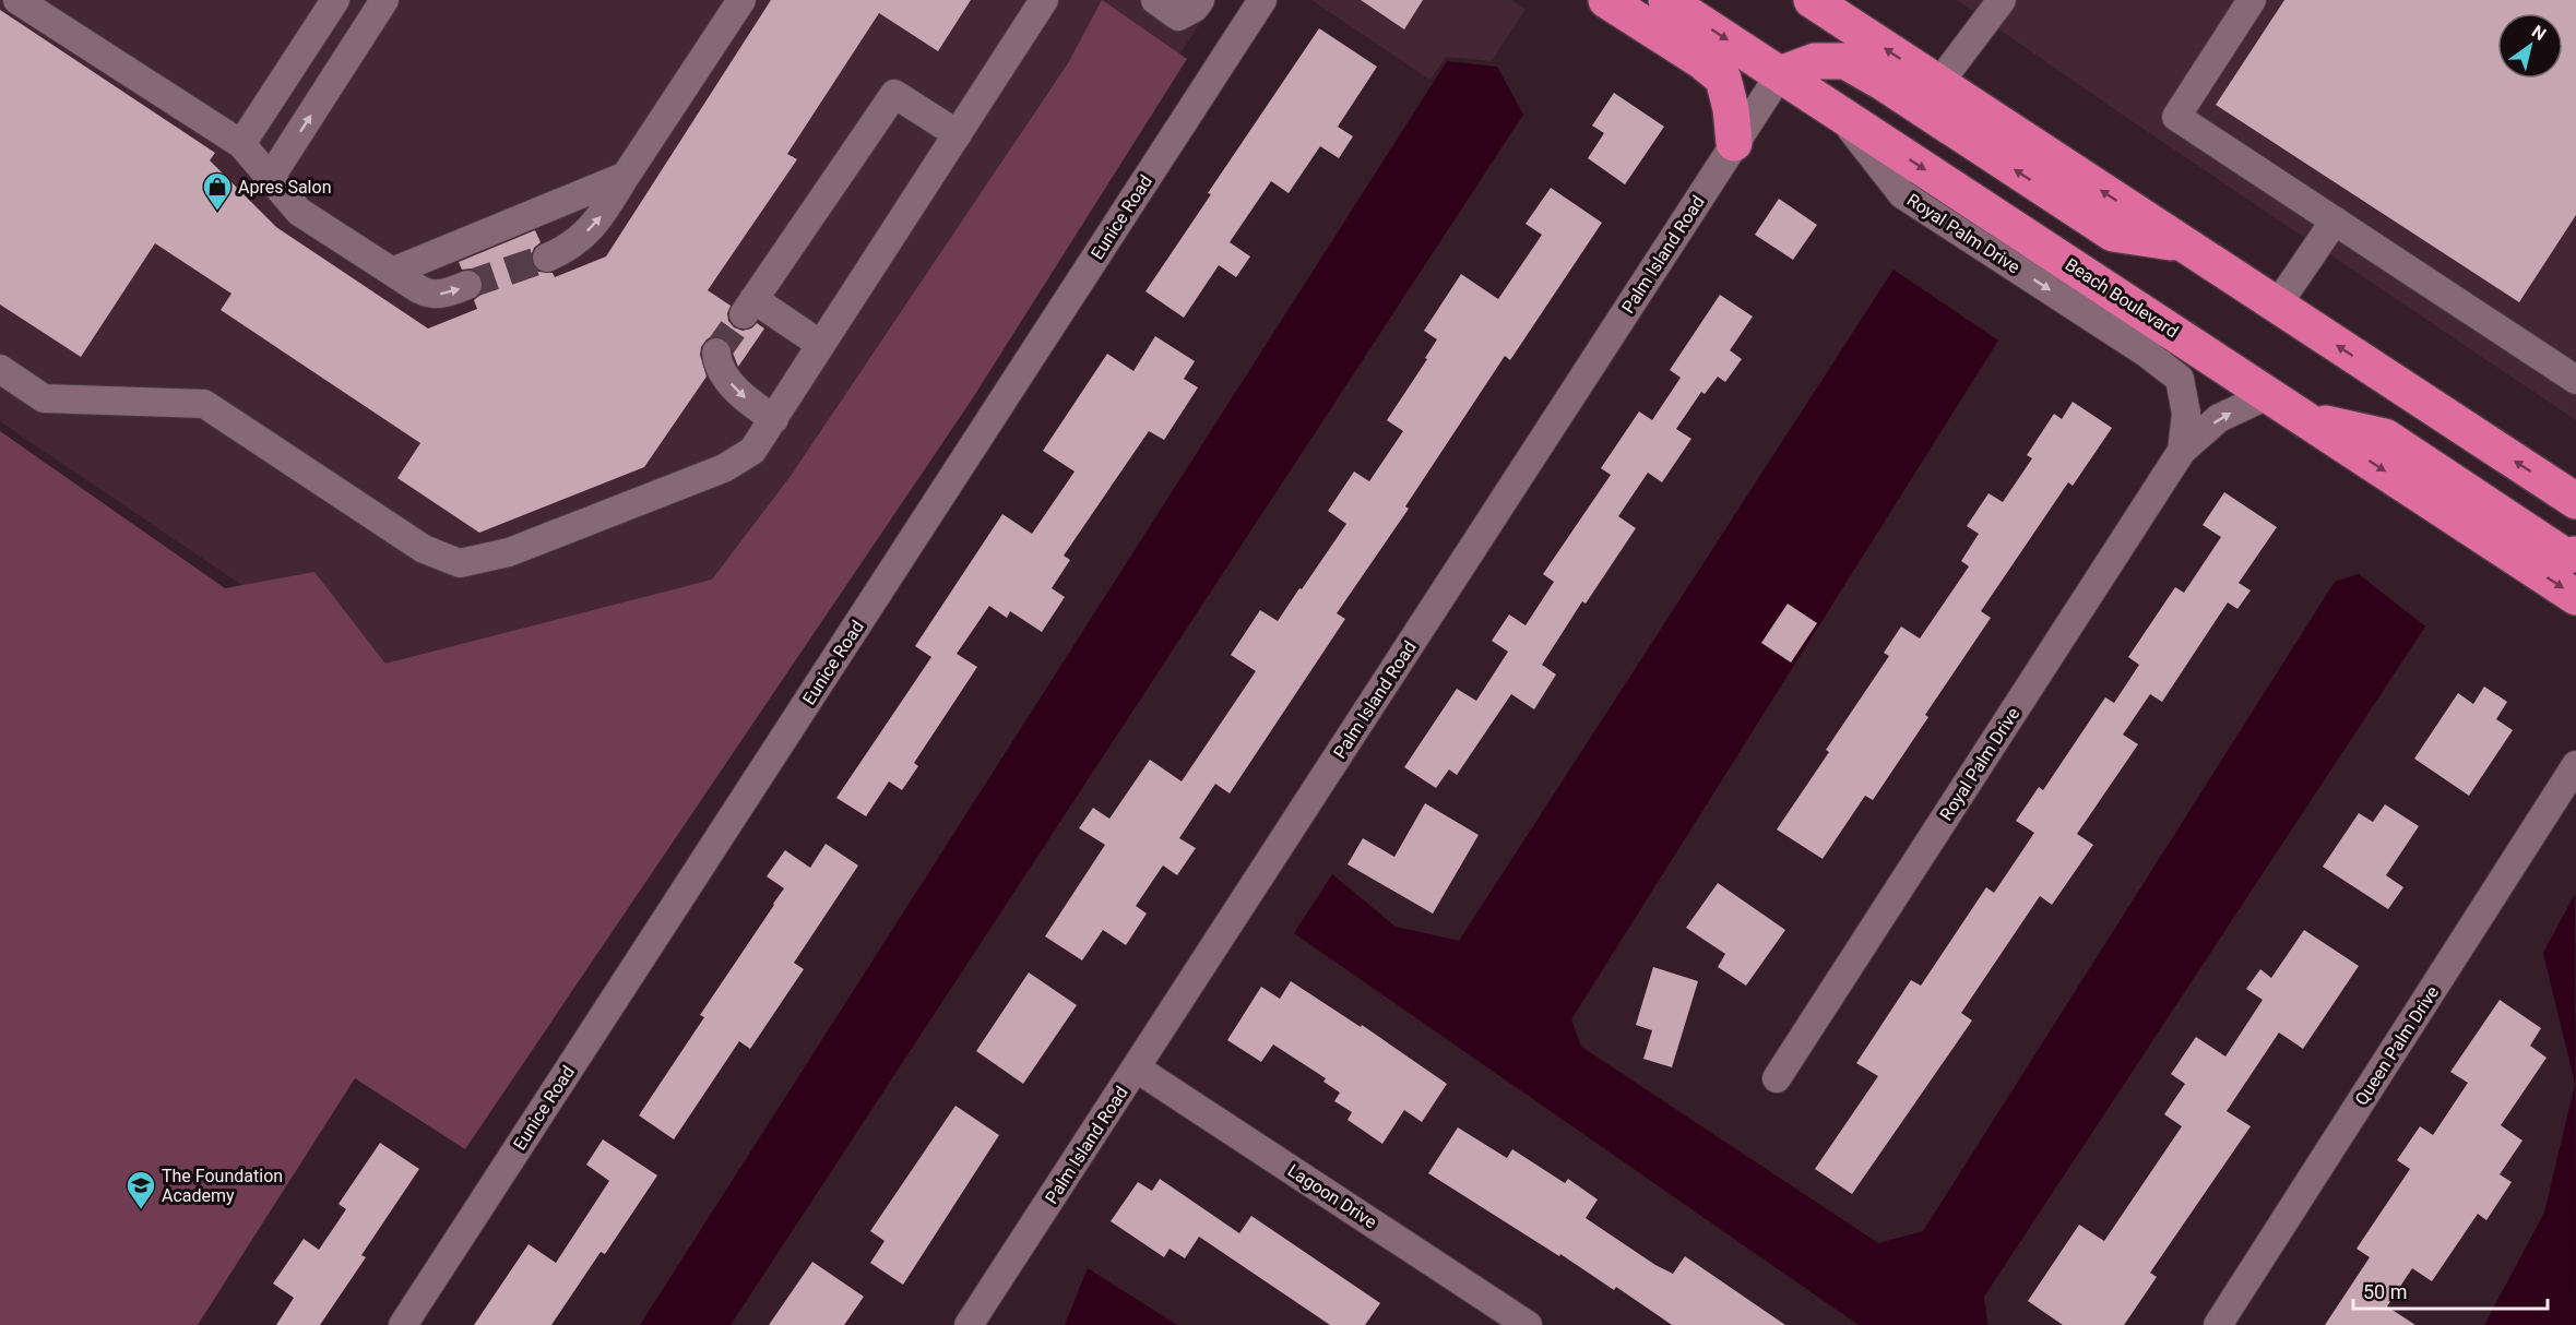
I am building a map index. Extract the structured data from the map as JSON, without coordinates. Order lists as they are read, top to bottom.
{
  "streets": {
    "highway": ["Beach Boulevard"],
    "street": [
      "Eunice Road",
      "Royal Palm Drive",
      "Palm Island Road",
      "Queen Palm Drive",
      "Lagoon Drive"
    ]
  },
  "crossings": [
    ["Royal Palm Drive", "Beach Boulevard"],
    ["Palm Island Road", "Beach Boulevard"],
    ["Palm Island Road", "Lagoon Drive"]
  ],
  "one_way": ["Royal Palm Drive"],
  "places": {
    "shop": ["Apres Salon"],
    "school or university": ["The Foundation Academy"]
  },
  "scale_bar": "50 m",
  "north": "top right"
}
